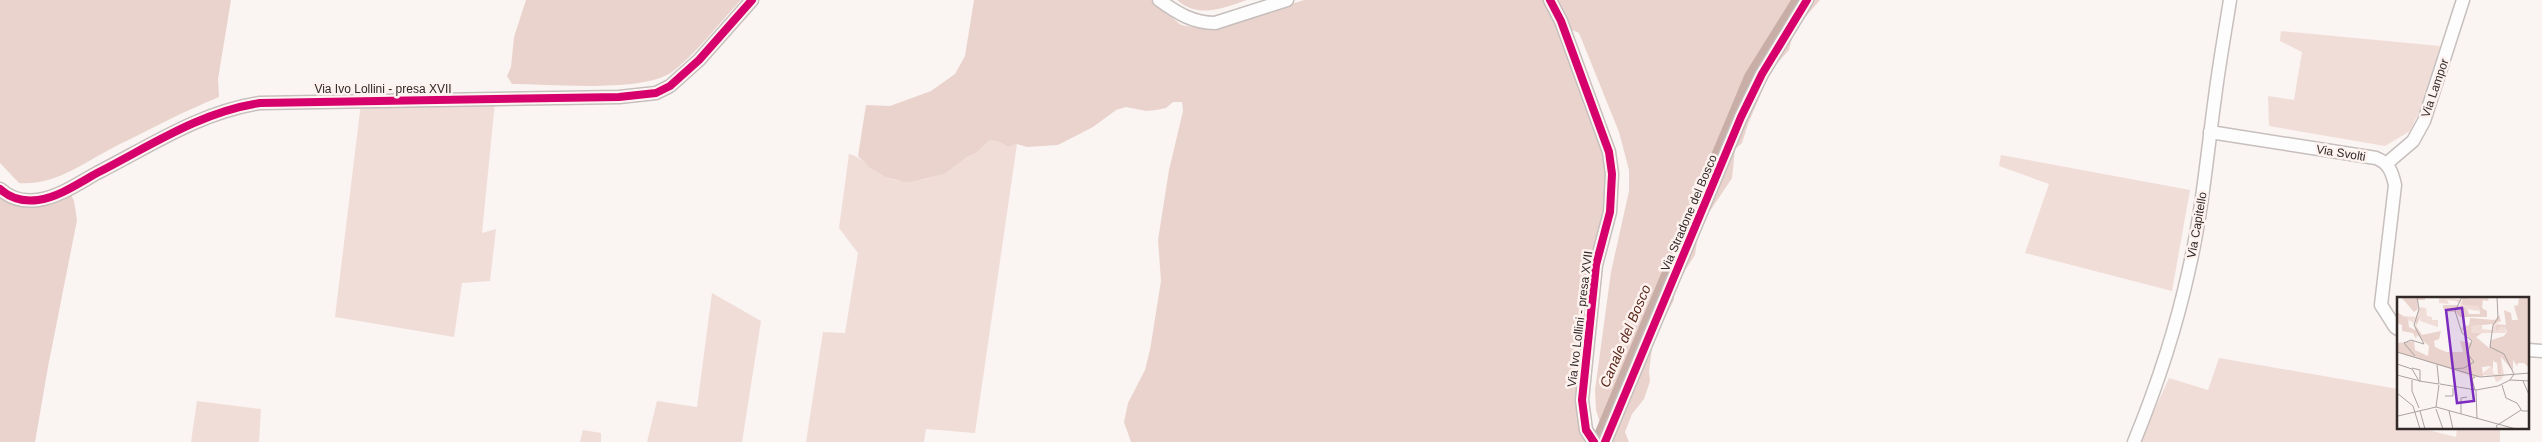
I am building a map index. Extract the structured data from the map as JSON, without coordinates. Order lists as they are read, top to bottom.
{
  "streets": {
    "street": [
      "Via Lampor",
      "Via Ivo Lollini - presa XVII",
      "Via Svolti",
      "Via Stradone del Bosco",
      "Via Capitello"
    ]
  },
  "crossings": [
    ["Via Lampor", "Via Svolti"],
    ["Via Svolti", "Via Capitello"]
  ],
  "water": ["Canale del Bosco"]
}
